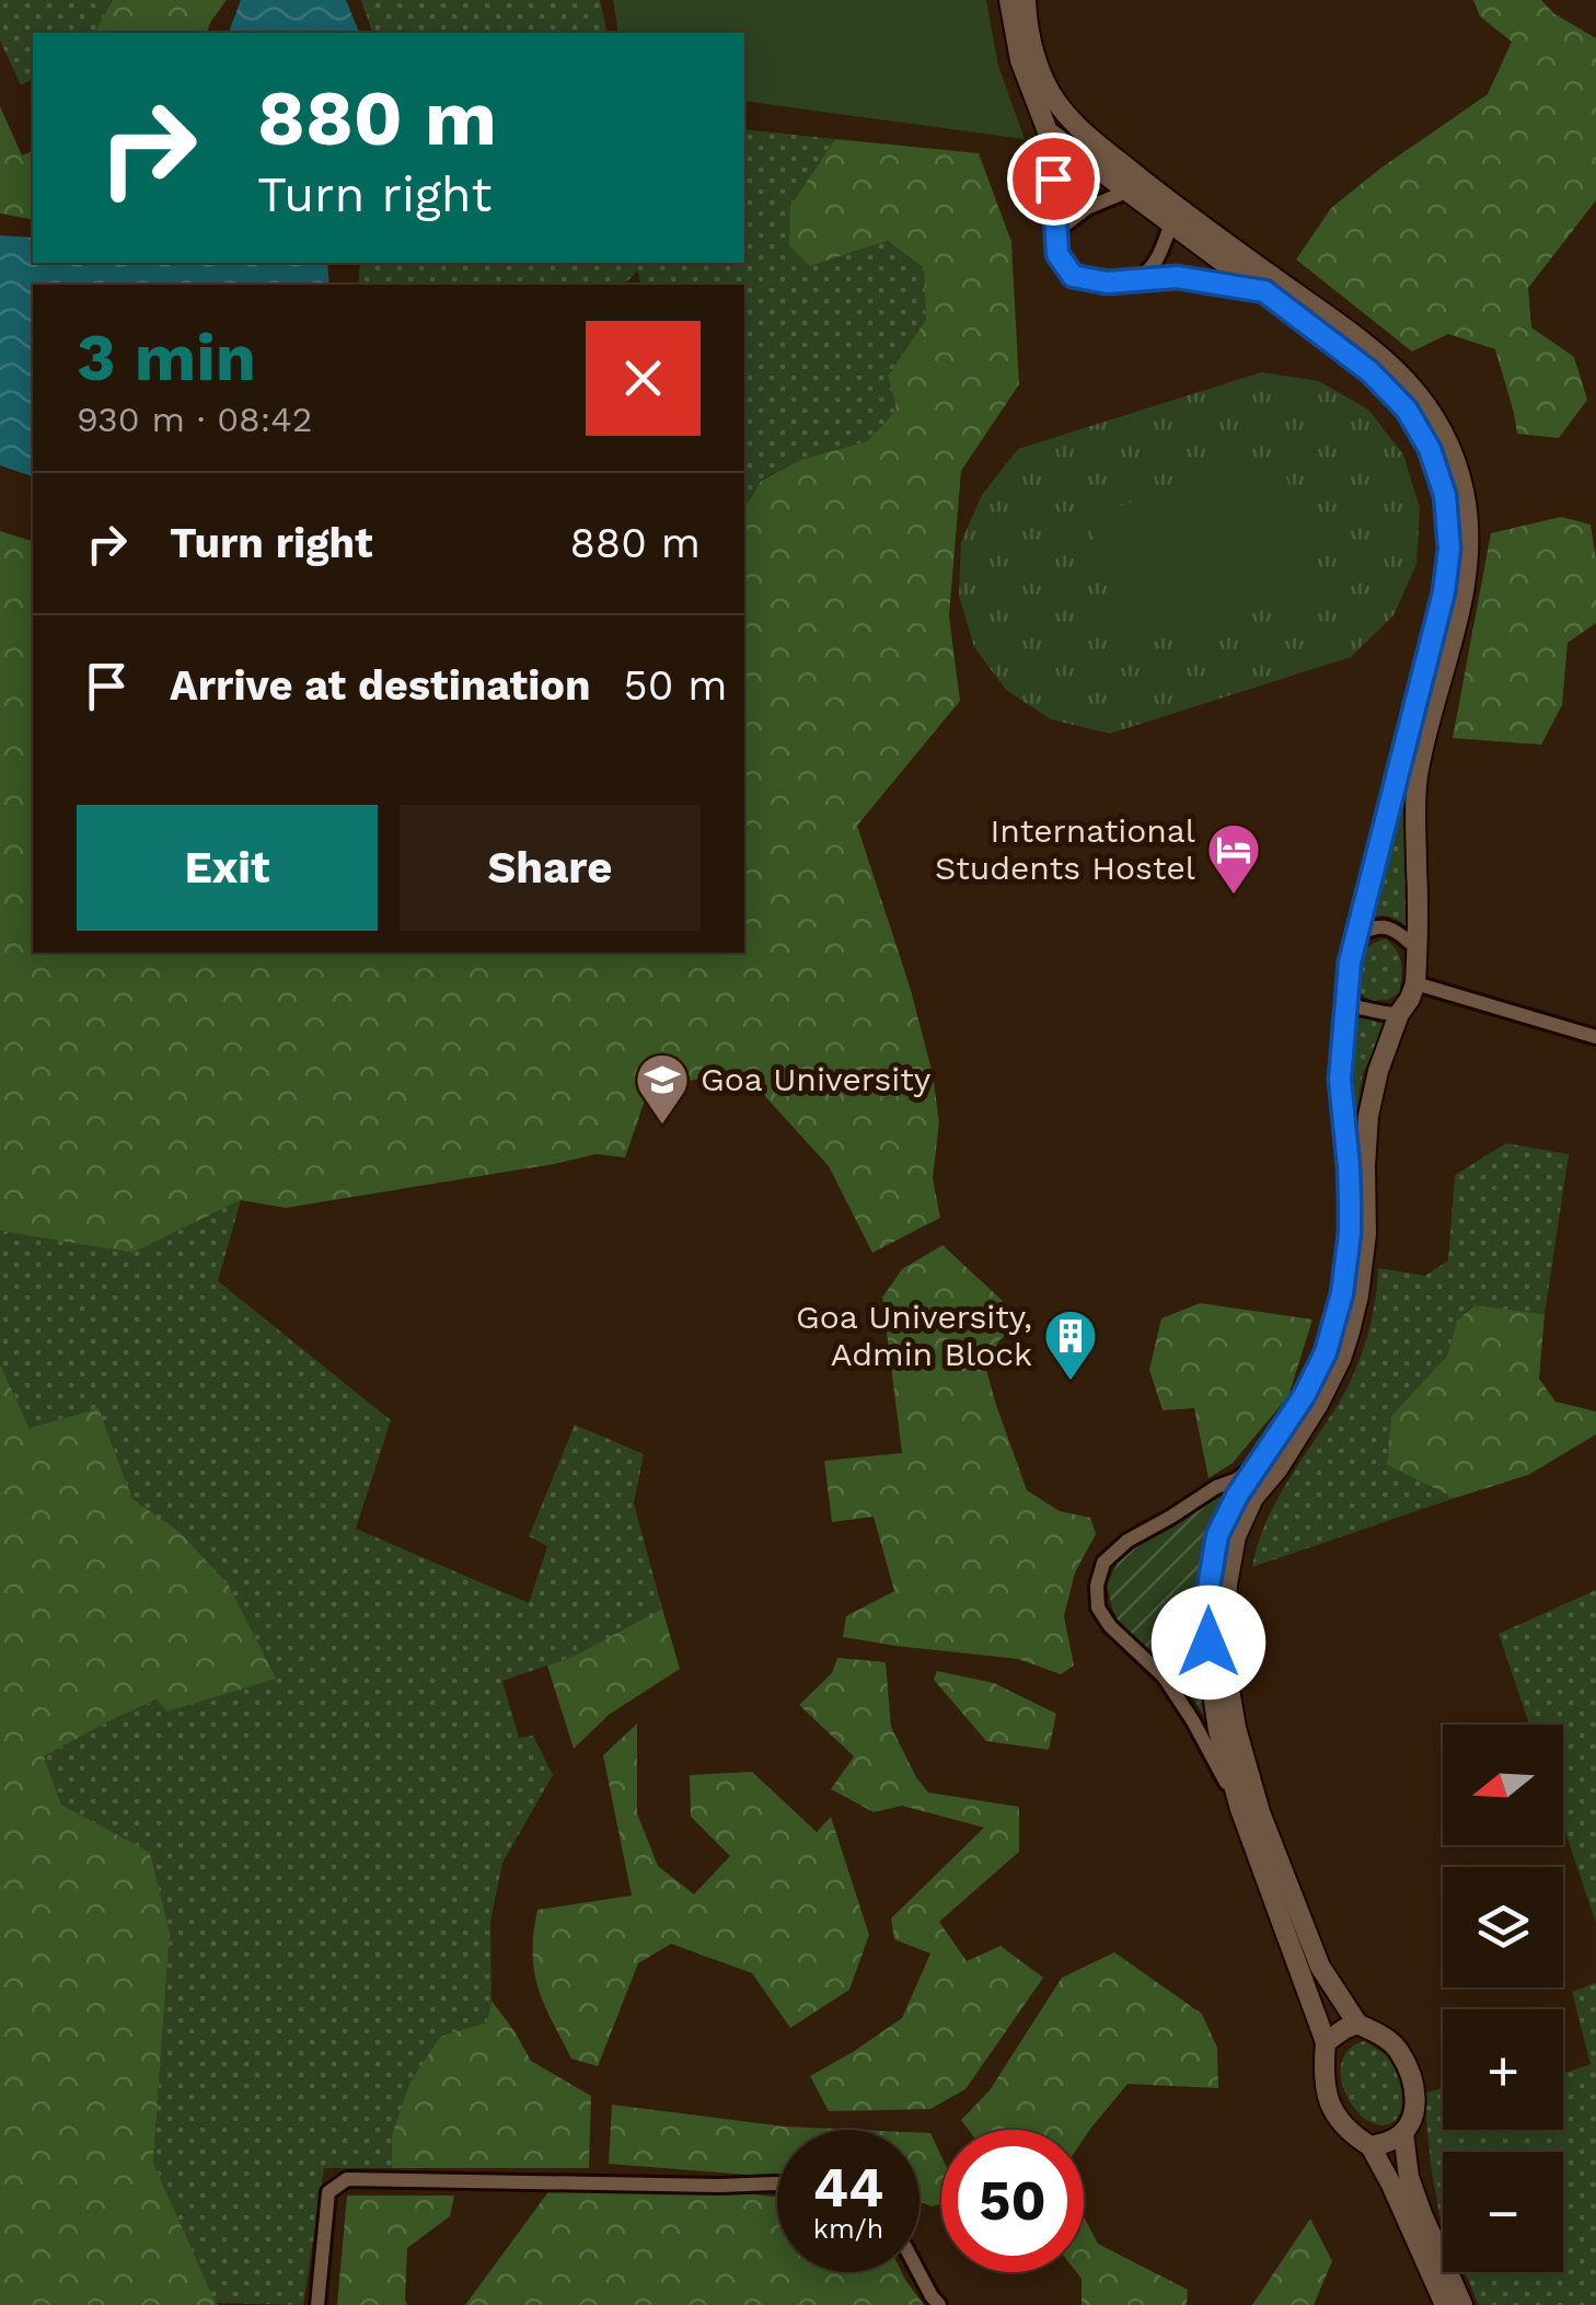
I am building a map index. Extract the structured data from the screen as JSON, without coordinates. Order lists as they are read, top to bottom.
{
  "places": {
    "hotel": ["International Students Hostel"],
    "school or university": ["Goa University"],
    "building": ["Goa University, Admin Block"]
  },
  "north": "left",
  "page": {
    "turn": ["880 m", "Turn right"],
    "heading": ["3 min", "930 m · 08:42"],
    "list": [
      {
        "name": "Turn right",
        "value": "880 m"
      },
      {
        "name": "Arrive at destination",
        "value": "50 m"
      }
    ],
    "buttons": ["Exit", "Share"],
    "map_buttons": ["+", "−"],
    "speed": "44 km/h",
    "limit": "50"
  }
}
